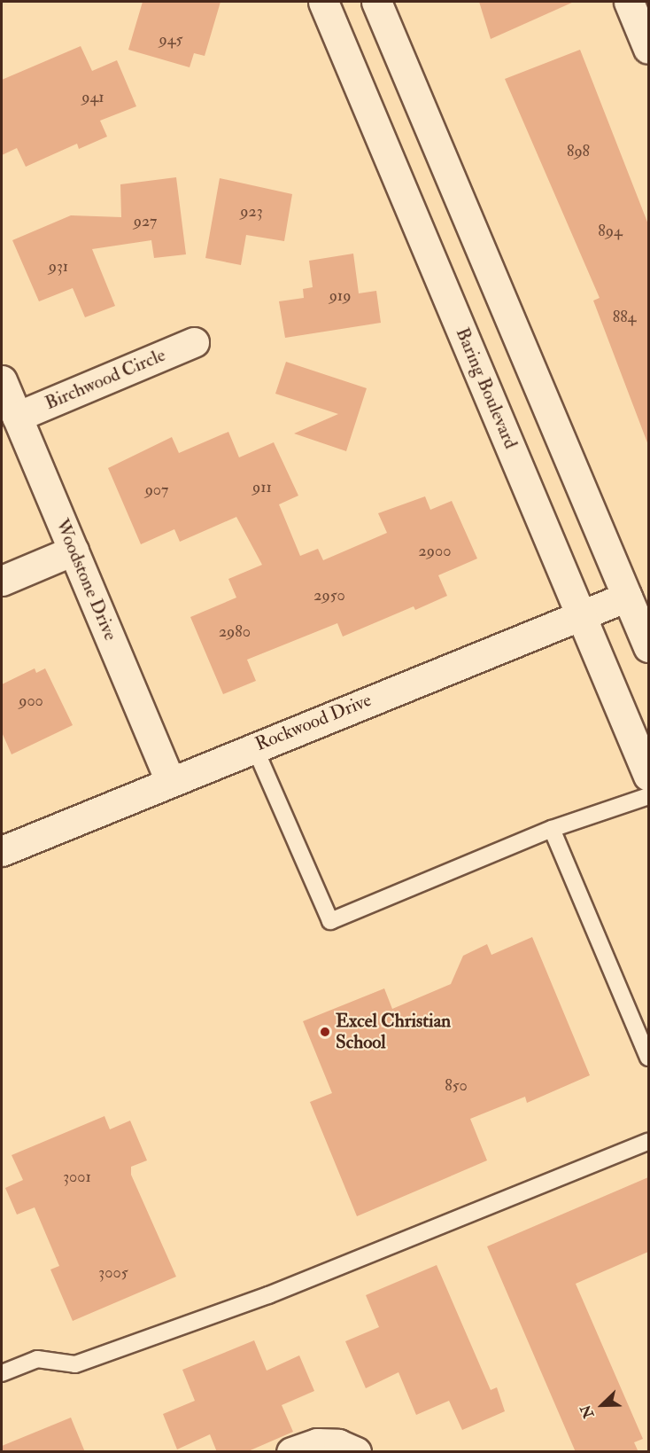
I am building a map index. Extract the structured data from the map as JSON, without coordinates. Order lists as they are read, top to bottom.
{
  "streets": {
    "main road": [
      "Birchwood Circle",
      "Baring Boulevard",
      "Woodstone Drive",
      "Rockwood Drive"
    ]
  },
  "crossings": [
    ["Birchwood Circle", "Woodstone Drive"],
    ["Baring Boulevard", "Rockwood Drive"],
    ["Woodstone Drive", "Rockwood Drive"]
  ],
  "places": ["Excel Christian School"],
  "house_numbers": [
    "945",
    "941",
    "898",
    "923",
    "927",
    "894",
    "931",
    "919",
    "884",
    "911",
    "907",
    "2900",
    "2950",
    "2980",
    "900",
    "850",
    "3001",
    "3005"
  ],
  "north": "bottom left"
}
